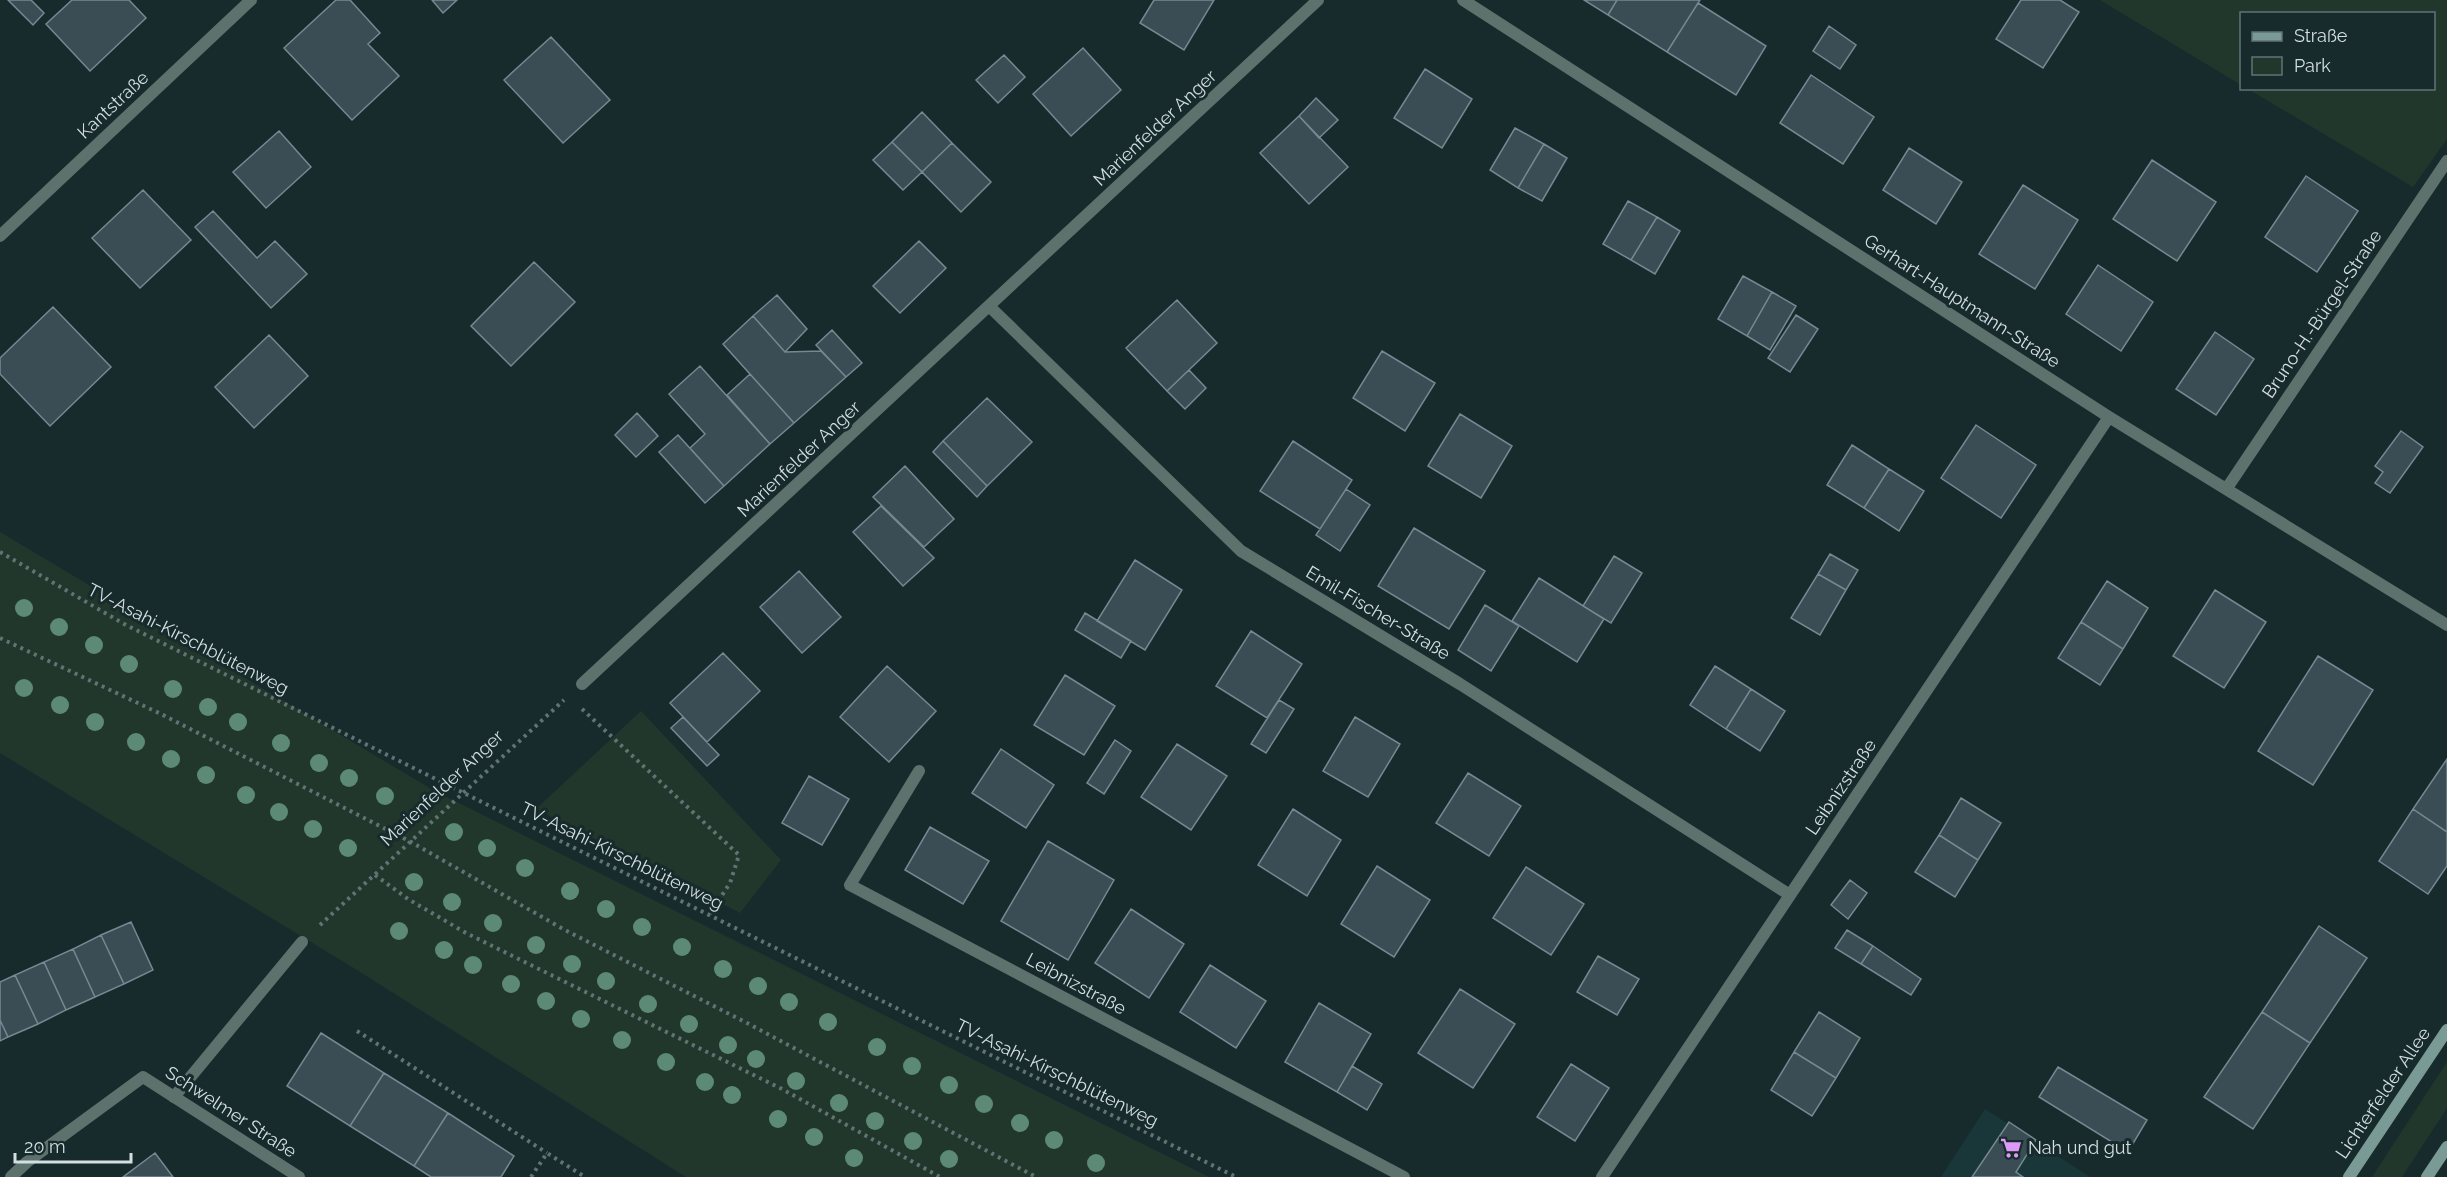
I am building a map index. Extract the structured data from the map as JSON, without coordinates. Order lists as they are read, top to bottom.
{
  "streets": {
    "main road": ["Lichterfelder Allee"],
    "street": [
      "Kantstraße",
      "Marienfelder Anger",
      "Gerhart-Hauptmann-Straße",
      "Bruno-H.-Bürgel-Straße",
      "Emil-Fischer-Straße",
      "Leibnizstraße",
      "Schwelmer Straße"
    ],
    "path": ["TV-Asahi-Kirschblütenweg"]
  },
  "crossings": [
    ["Marienfelder Anger", "Emil-Fischer-Straße"],
    ["Marienfelder Anger", "TV-Asahi-Kirschblütenweg"],
    ["Gerhart-Hauptmann-Straße", "Bruno-H.-Bürgel-Straße"],
    ["Gerhart-Hauptmann-Straße", "Leibnizstraße"],
    ["Emil-Fischer-Straße", "Leibnizstraße"]
  ],
  "places": {
    "supermarket": ["Nah und gut"]
  },
  "legend": ["Straße", "Park"],
  "scale_bar": "20 m"
}
